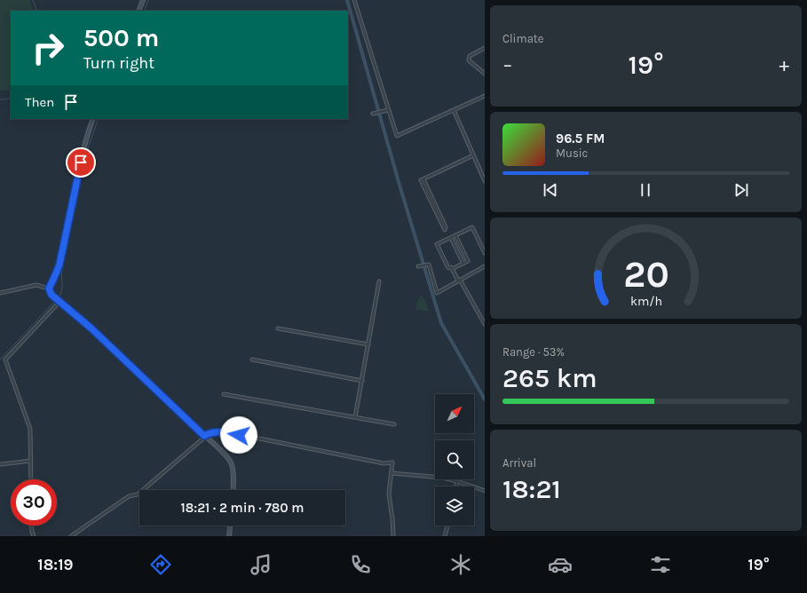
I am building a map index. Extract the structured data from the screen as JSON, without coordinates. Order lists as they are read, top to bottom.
{
  "north": "top right",
  "page": {
    "tile": [
      "Climate",
      ["Range · 53%", "265 km"],
      ["Arrival", "18:21"]
    ],
    "turn": ["500 m", "Turn right"],
    "heat": ["−", "19°", "+"],
    "then": "Then",
    "song": ["96.5 FM", "Music"],
    "limit": "30",
    "trip": "18:21 · 2 min · 780 m",
    "tabs": ["18:19", "19°"],
    "gauge": ["20", "km/h"]
  }
}
